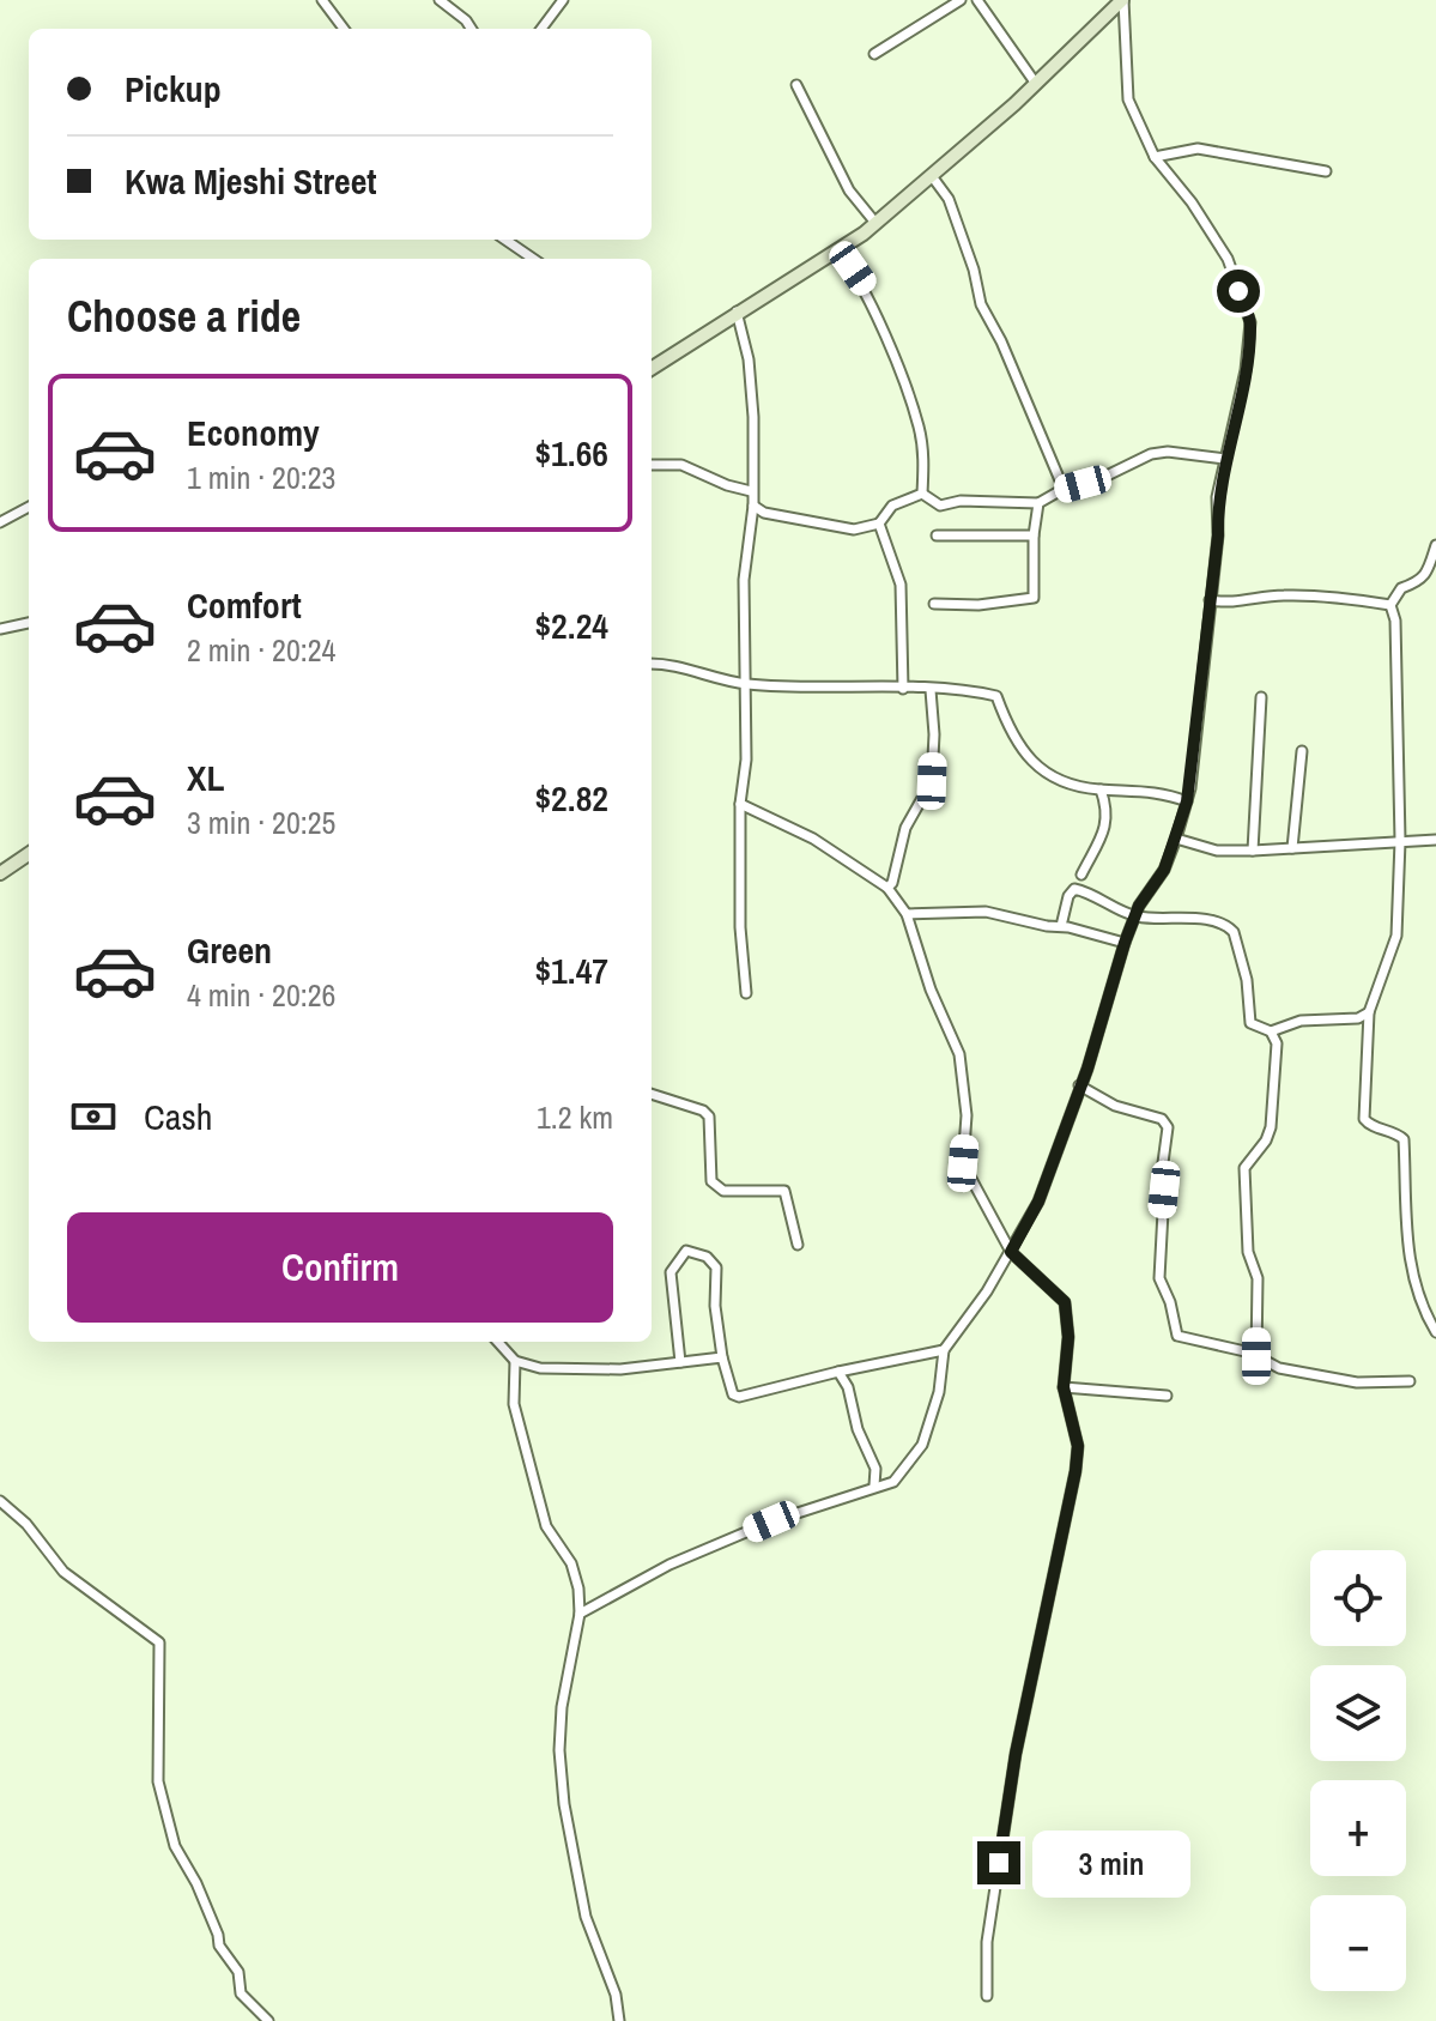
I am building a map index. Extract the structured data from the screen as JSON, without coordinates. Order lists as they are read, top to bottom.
{
  "page": {
    "banner": ["Pickup", "Kwa Mjeshi Street"],
    "heading": "Choose a ride",
    "list": [
      {
        "name": "Economy",
        "note": "1 min · 20:23",
        "value": "$1.66"
      },
      {
        "name": "Comfort",
        "note": "2 min · 20:24",
        "value": "$2.24"
      },
      {
        "name": "XL",
        "note": "3 min · 20:25",
        "value": "$2.82"
      },
      {
        "name": "Green",
        "note": "4 min · 20:26",
        "value": "$1.47"
      }
    ],
    "pay": ["Cash", "1.2 km"],
    "buttons": "Confirm",
    "map_buttons": ["+", "−"],
    "bubble": "3 min"
  }
}
